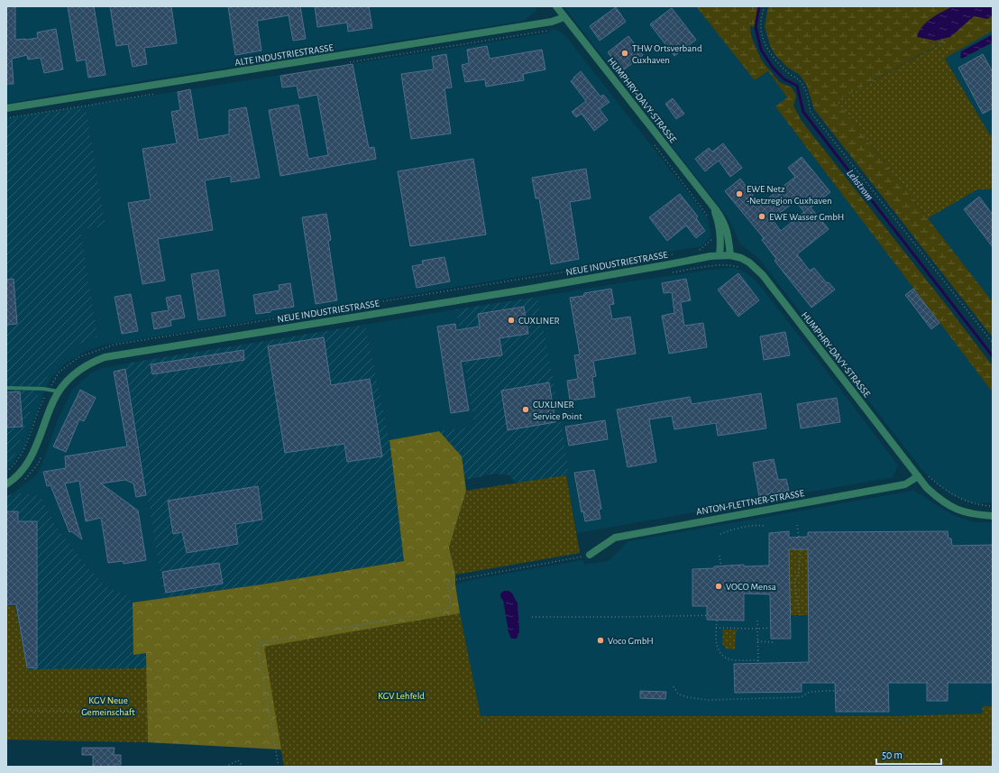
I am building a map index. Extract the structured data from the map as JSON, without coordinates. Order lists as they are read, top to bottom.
{
  "streets": {
    "street": [
      "ALTE INDUSTRIESTRASSE",
      "HUMPHRY-DAVY-STRASSE",
      "NEUE INDUSTRIESTRASSE",
      "ANTON-FLETTNER-STRASSE"
    ]
  },
  "crossings": [
    ["ALTE INDUSTRIESTRASSE", "HUMPHRY-DAVY-STRASSE"],
    ["HUMPHRY-DAVY-STRASSE", "NEUE INDUSTRIESTRASSE"],
    ["HUMPHRY-DAVY-STRASSE", "ANTON-FLETTNER-STRASSE"]
  ],
  "water": ["Lehstrom"],
  "parks": ["KGV Lehfeld", "KGV Neue Gemeinschaft"],
  "places": [
    "THW Ortsverband Cuxhaven",
    "EWE Netz -Netzregion Cuxhaven",
    "EWE Wasser GmbH",
    "CUXLINER",
    "CUXLINER Service Point",
    "VOCO Mensa",
    "Voco GmbH"
  ],
  "scale_bar": "50 m"
}
